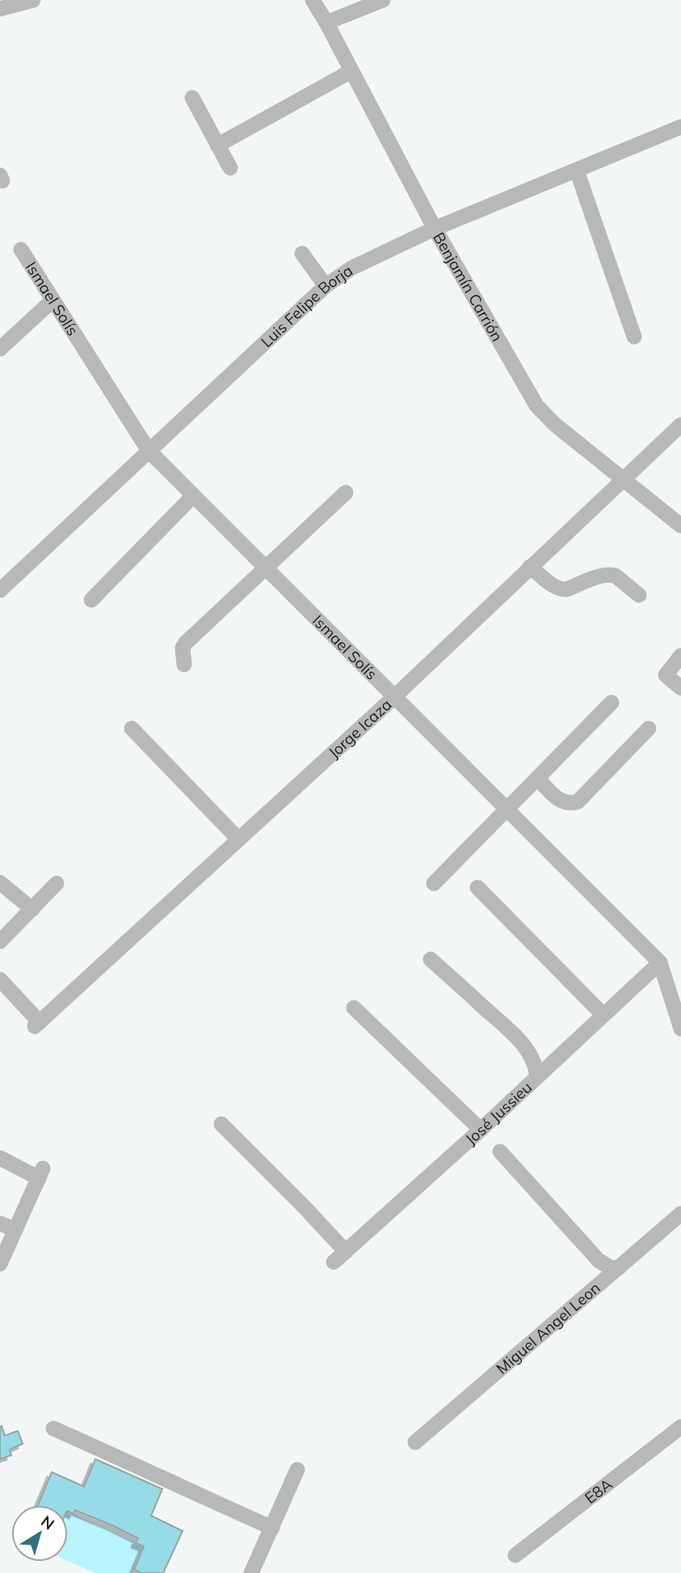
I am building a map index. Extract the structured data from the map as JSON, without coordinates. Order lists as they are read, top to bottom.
{
  "streets": {
    "street": [
      "Benjamín Carrión",
      "Ismael Solís",
      "Luis Felipe Borja",
      "Jorge Icaza",
      "José Jussieu",
      "Miguel Angel Leon",
      "E8A"
    ]
  },
  "crossings": [
    ["Benjamín Carrión", "Luis Felipe Borja"],
    ["Benjamín Carrión", "Jorge Icaza"],
    ["Ismael Solís", "Luis Felipe Borja"],
    ["Ismael Solís", "Jorge Icaza"],
    ["Ismael Solís", "José Jussieu"]
  ],
  "north": "top right"
}
